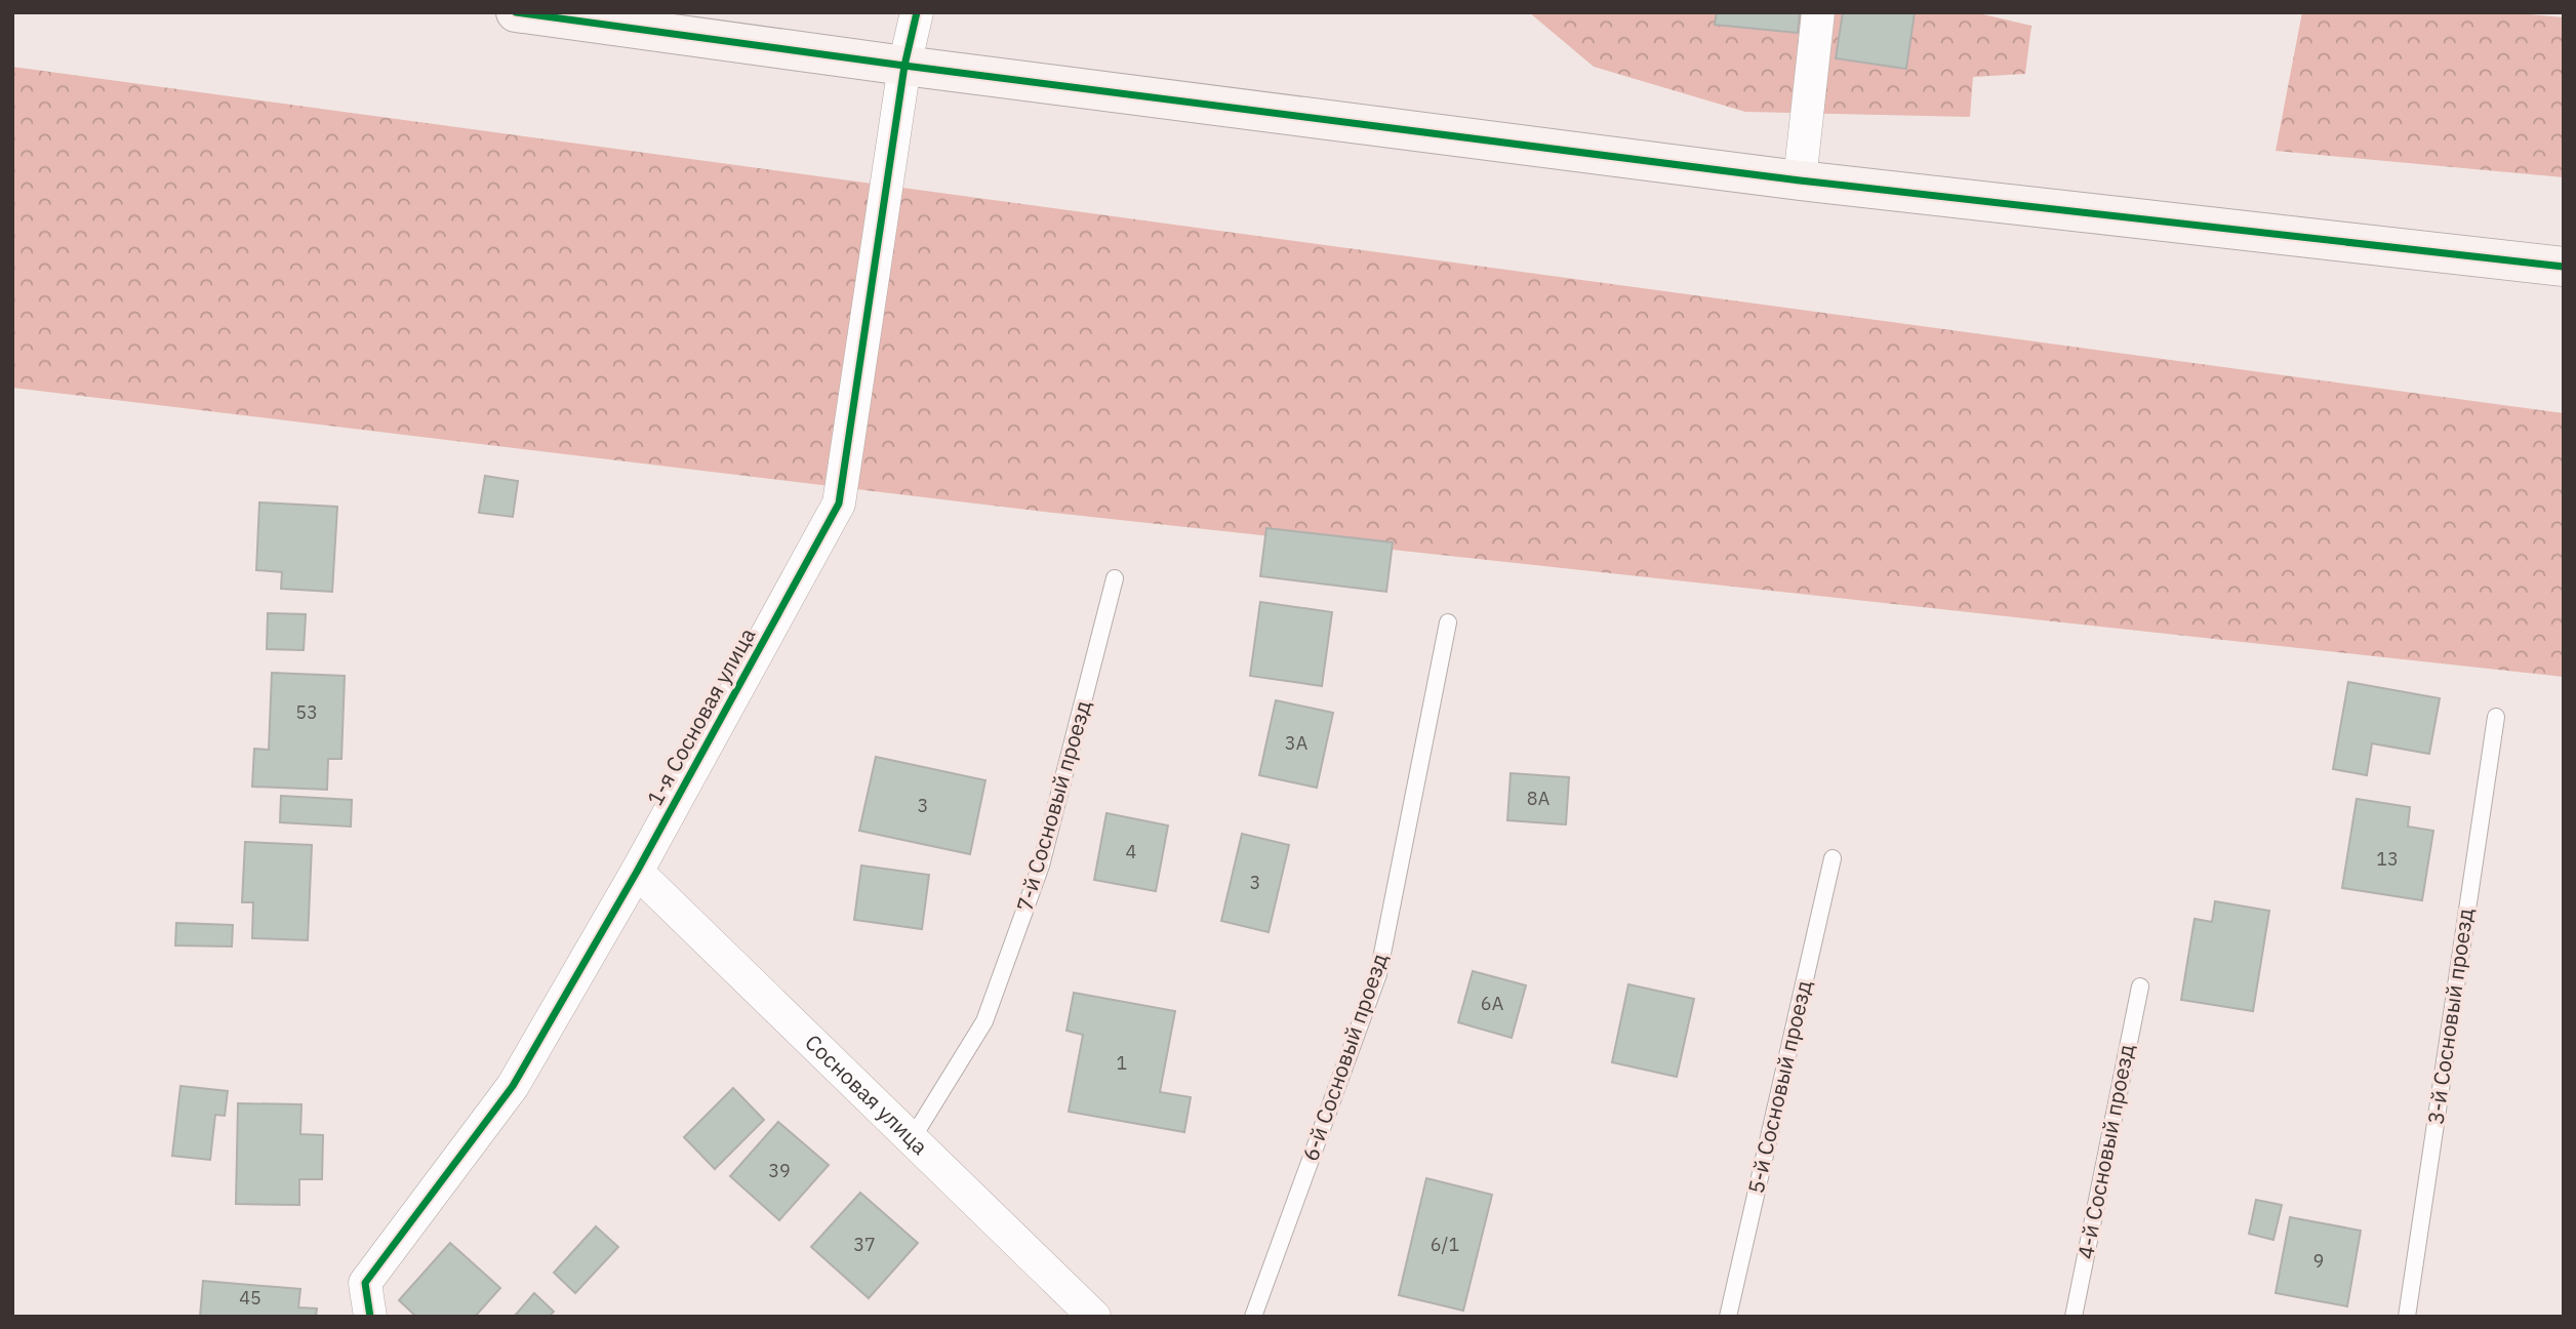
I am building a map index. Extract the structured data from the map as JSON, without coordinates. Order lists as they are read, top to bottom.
{
  "streets": {
    "street": ["1-я Сосновая улица", "Сосновая улица"],
    "lane": [
      "7-й Сосновый проезд",
      "3-й Сосновый проезд",
      "6-й Сосновый проезд",
      "5-й Сосновый проезд",
      "4-й Сосновый проезд"
    ]
  },
  "crossings": [
    ["1-я Сосновая улица", "Сосновая улица"],
    ["7-й Сосновый проезд", "Сосновая улица"]
  ],
  "house_numbers": [
    "53",
    "3А",
    "8А",
    "3",
    "4",
    "13",
    "3",
    "6А",
    "1",
    "39",
    "37",
    "6/1",
    "9",
    "45"
  ]
}
